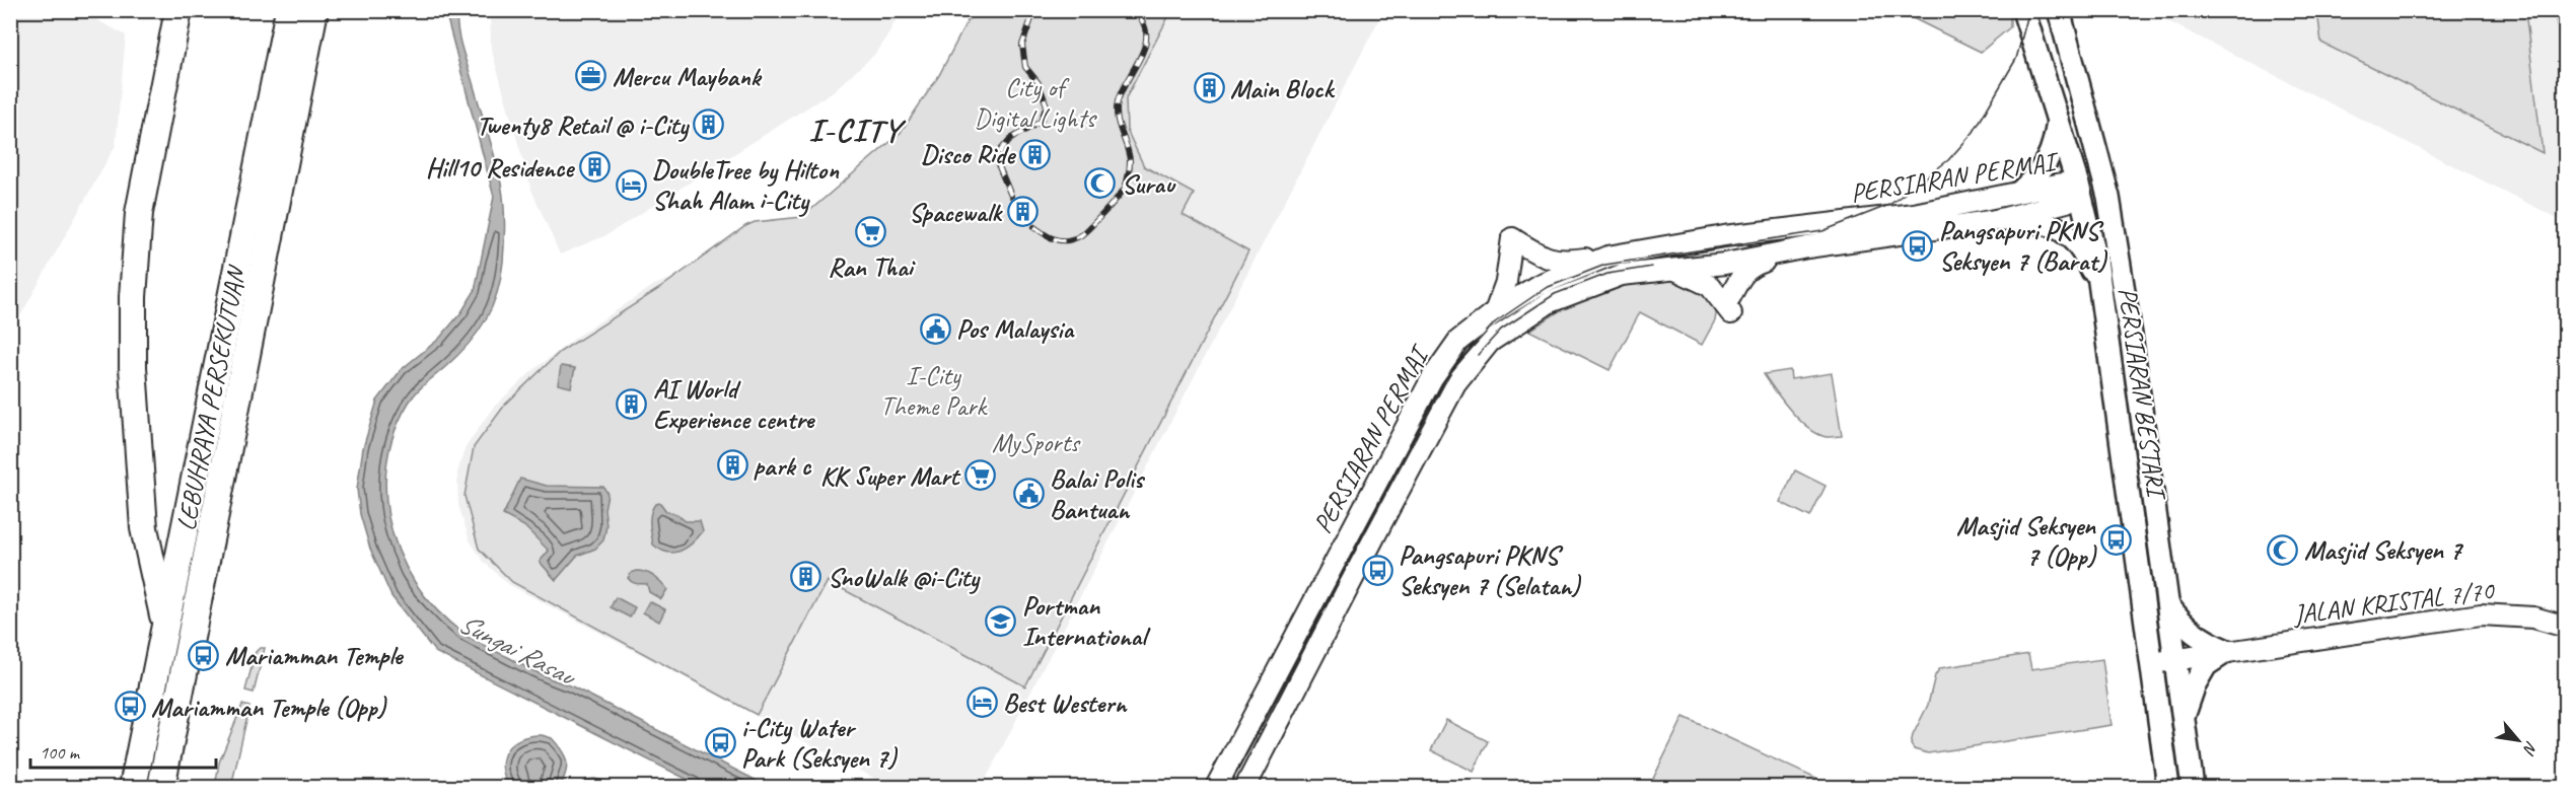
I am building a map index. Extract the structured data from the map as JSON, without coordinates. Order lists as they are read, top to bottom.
{
  "streets": {
    "highway": ["LEBUHRAYA PERSEKUTUAN"],
    "main road": ["PERSIARAN PERMAI", "PERSIARAN BESTARI", "JALAN KRISTAL 7/70"]
  },
  "crossings": [
    ["PERSIARAN PERMAI", "PERSIARAN BESTARI"],
    ["PERSIARAN BESTARI", "JALAN KRISTAL 7/70"]
  ],
  "districts": ["I-CITY"],
  "water": ["Sungai Rasau"],
  "parks": ["City of Digital Lights", "I-City Theme Park", "MySports"],
  "places": {
    "office": ["Mercu Maybank"],
    "building": [
      "Main Block",
      "Twenty8 Retail @ i-City",
      "Disco Ride",
      "Hill10 Residence",
      "Spacewalk",
      "AI World Experience centre",
      "park c",
      "SnoWalk @i-City"
    ],
    "mosque": ["Surau", "Masjid Seksyen 7"],
    "hotel": ["DoubleTree by Hilton Shah Alam i-City", "Best Western"],
    "supermarket": ["Ran Thai", "KK Super Mart"],
    "bus stop": [
      "Pangsapuri PKNS Seksyen 7 (Barat)",
      "Masjid Seksyen 7 (Opp)",
      "Pangsapuri PKNS Seksyen 7 (Selatan)",
      "Mariamman Temple",
      "Mariamman Temple (Opp)",
      "i-City Water Park (Seksyen 7)"
    ],
    "public building": ["Pos Malaysia", "Balai Polis Bantuan"],
    "school or university": ["Portman International"]
  },
  "scale_bar": "100 m",
  "north": "bottom right"
}
